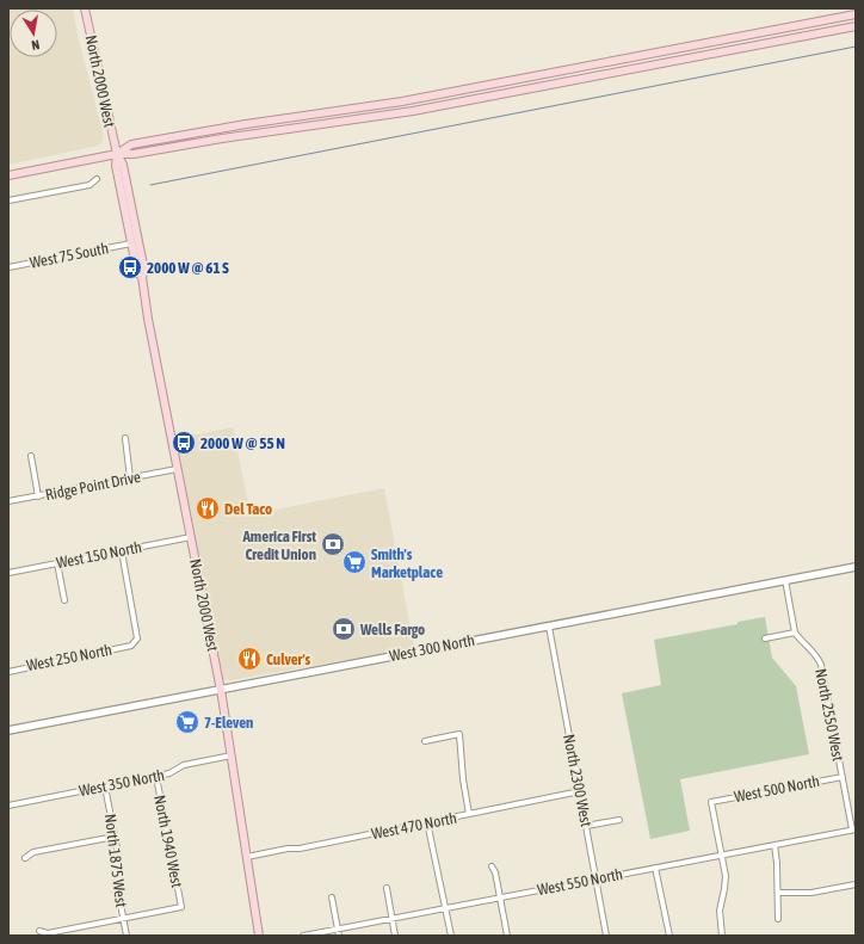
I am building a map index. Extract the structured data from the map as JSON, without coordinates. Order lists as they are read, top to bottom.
{
  "streets": {
    "main road": ["North 2000 West", "West 300 North"],
    "street": [
      "West 75 South",
      "Ridge Point Drive",
      "West 150 North",
      "West 250 North",
      "North 2550 West",
      "North 2300 West",
      "West 350 North",
      "West 500 North",
      "West 470 North",
      "North 1940 West",
      "North 1875 West",
      "West 550 North"
    ]
  },
  "crossings": [
    ["North 2000 West", "West 75 South"],
    ["North 2000 West", "Ridge Point Drive"],
    ["North 2000 West", "West 150 North"],
    ["North 2000 West", "West 300 North"],
    ["North 2000 West", "West 350 North"],
    ["North 2000 West", "West 470 North"],
    ["West 150 North", "West 250 North"],
    ["West 300 North", "North 2300 West"],
    ["North 2550 West", "West 500 North"],
    ["North 2550 West", "West 550 North"],
    ["North 2300 West", "West 470 North"],
    ["North 2300 West", "West 550 North"],
    ["West 350 North", "North 1940 West"],
    ["West 350 North", "North 1875 West"],
    ["West 500 North", "West 550 North"],
    ["North 1940 West", "North 1875 West"]
  ],
  "places": {
    "bus stop": ["2000 W @ 61 S", "2000 W @ 55 N"],
    "restaurant": ["Del Taco", "Culver's"],
    "bank": ["America First Credit Union", "Wells Fargo"],
    "supermarket": ["Smith's Marketplace", "7-Eleven"]
  },
  "north": "bottom"
}
